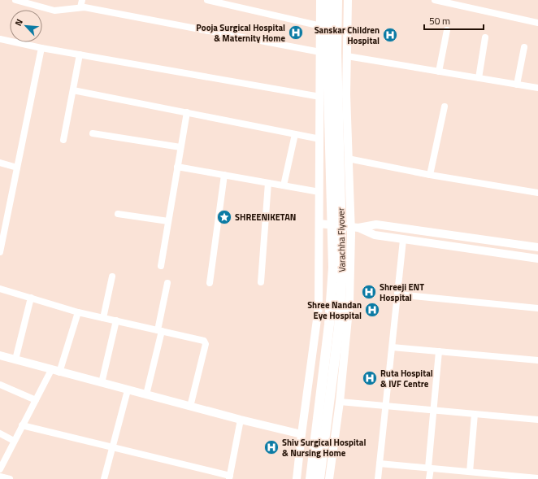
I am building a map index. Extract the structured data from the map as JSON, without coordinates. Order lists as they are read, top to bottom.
{
  "streets": {
    "main road": ["Varachha Flyover"]
  },
  "places": {
    "hospital": [
      "Pooja Surgical Hospital & Maternity Home",
      "Sanskar Children Hospital",
      "Shreeji ENT Hospital",
      "Shree Nandan Eye Hospital",
      "Ruta Hospital & IVF Centre",
      "Shiv Surgical Hospital & Nursing Home"
    ],
    "place": ["SHREENIKETAN"]
  },
  "scale_bar": "50 m",
  "north": "top left"
}
